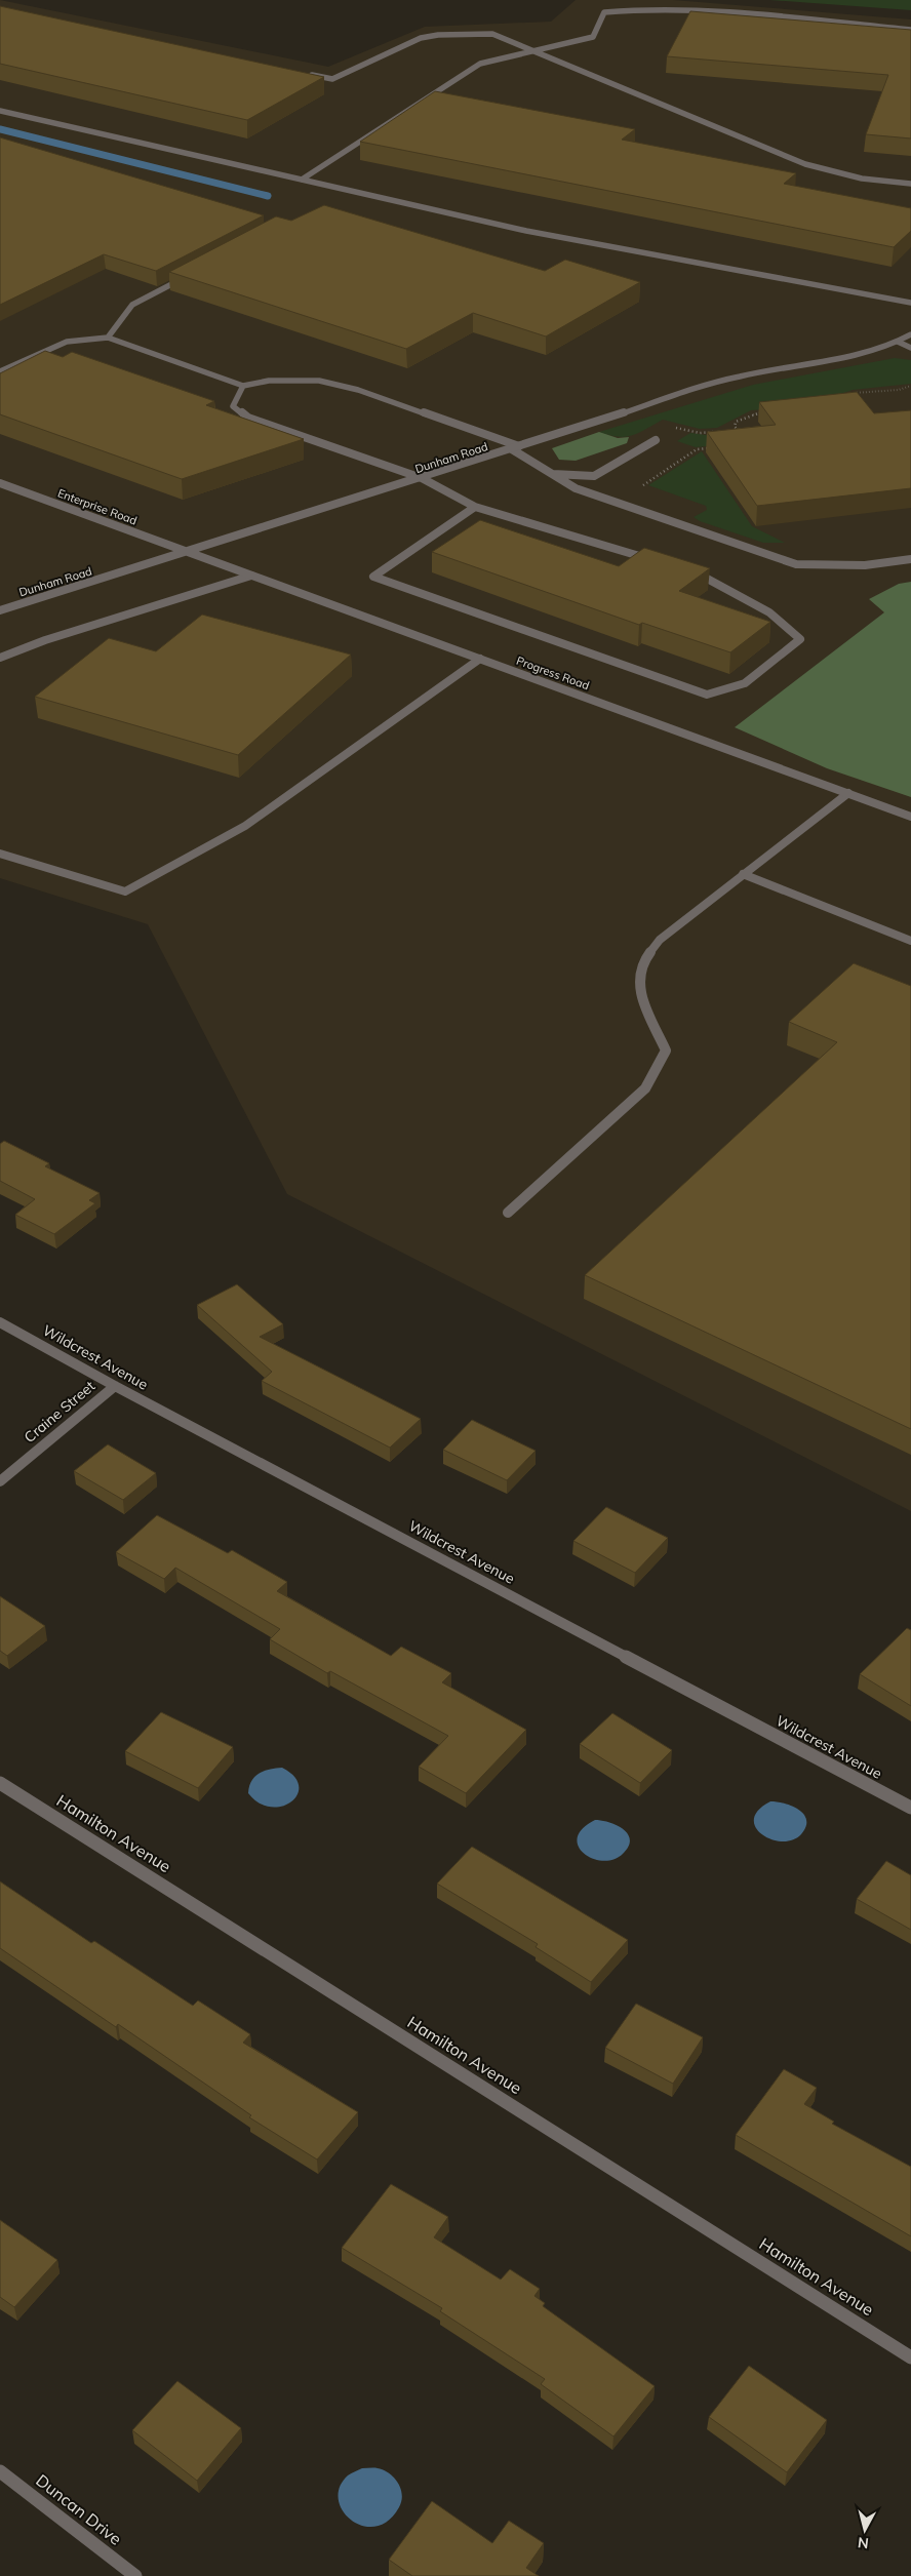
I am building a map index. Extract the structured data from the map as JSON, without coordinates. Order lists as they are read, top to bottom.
{
  "streets": {
    "street": [
      "Dunham Road",
      "Enterprise Road",
      "Progress Road",
      "Wildcrest Avenue",
      "Craine Street",
      "Hamilton Avenue",
      "Duncan Drive"
    ]
  },
  "crossings": [
    ["Dunham Road", "Enterprise Road"],
    ["Dunham Road", "Progress Road"],
    ["Enterprise Road", "Progress Road"],
    ["Wildcrest Avenue", "Craine Street"]
  ],
  "north": "bottom"
}
